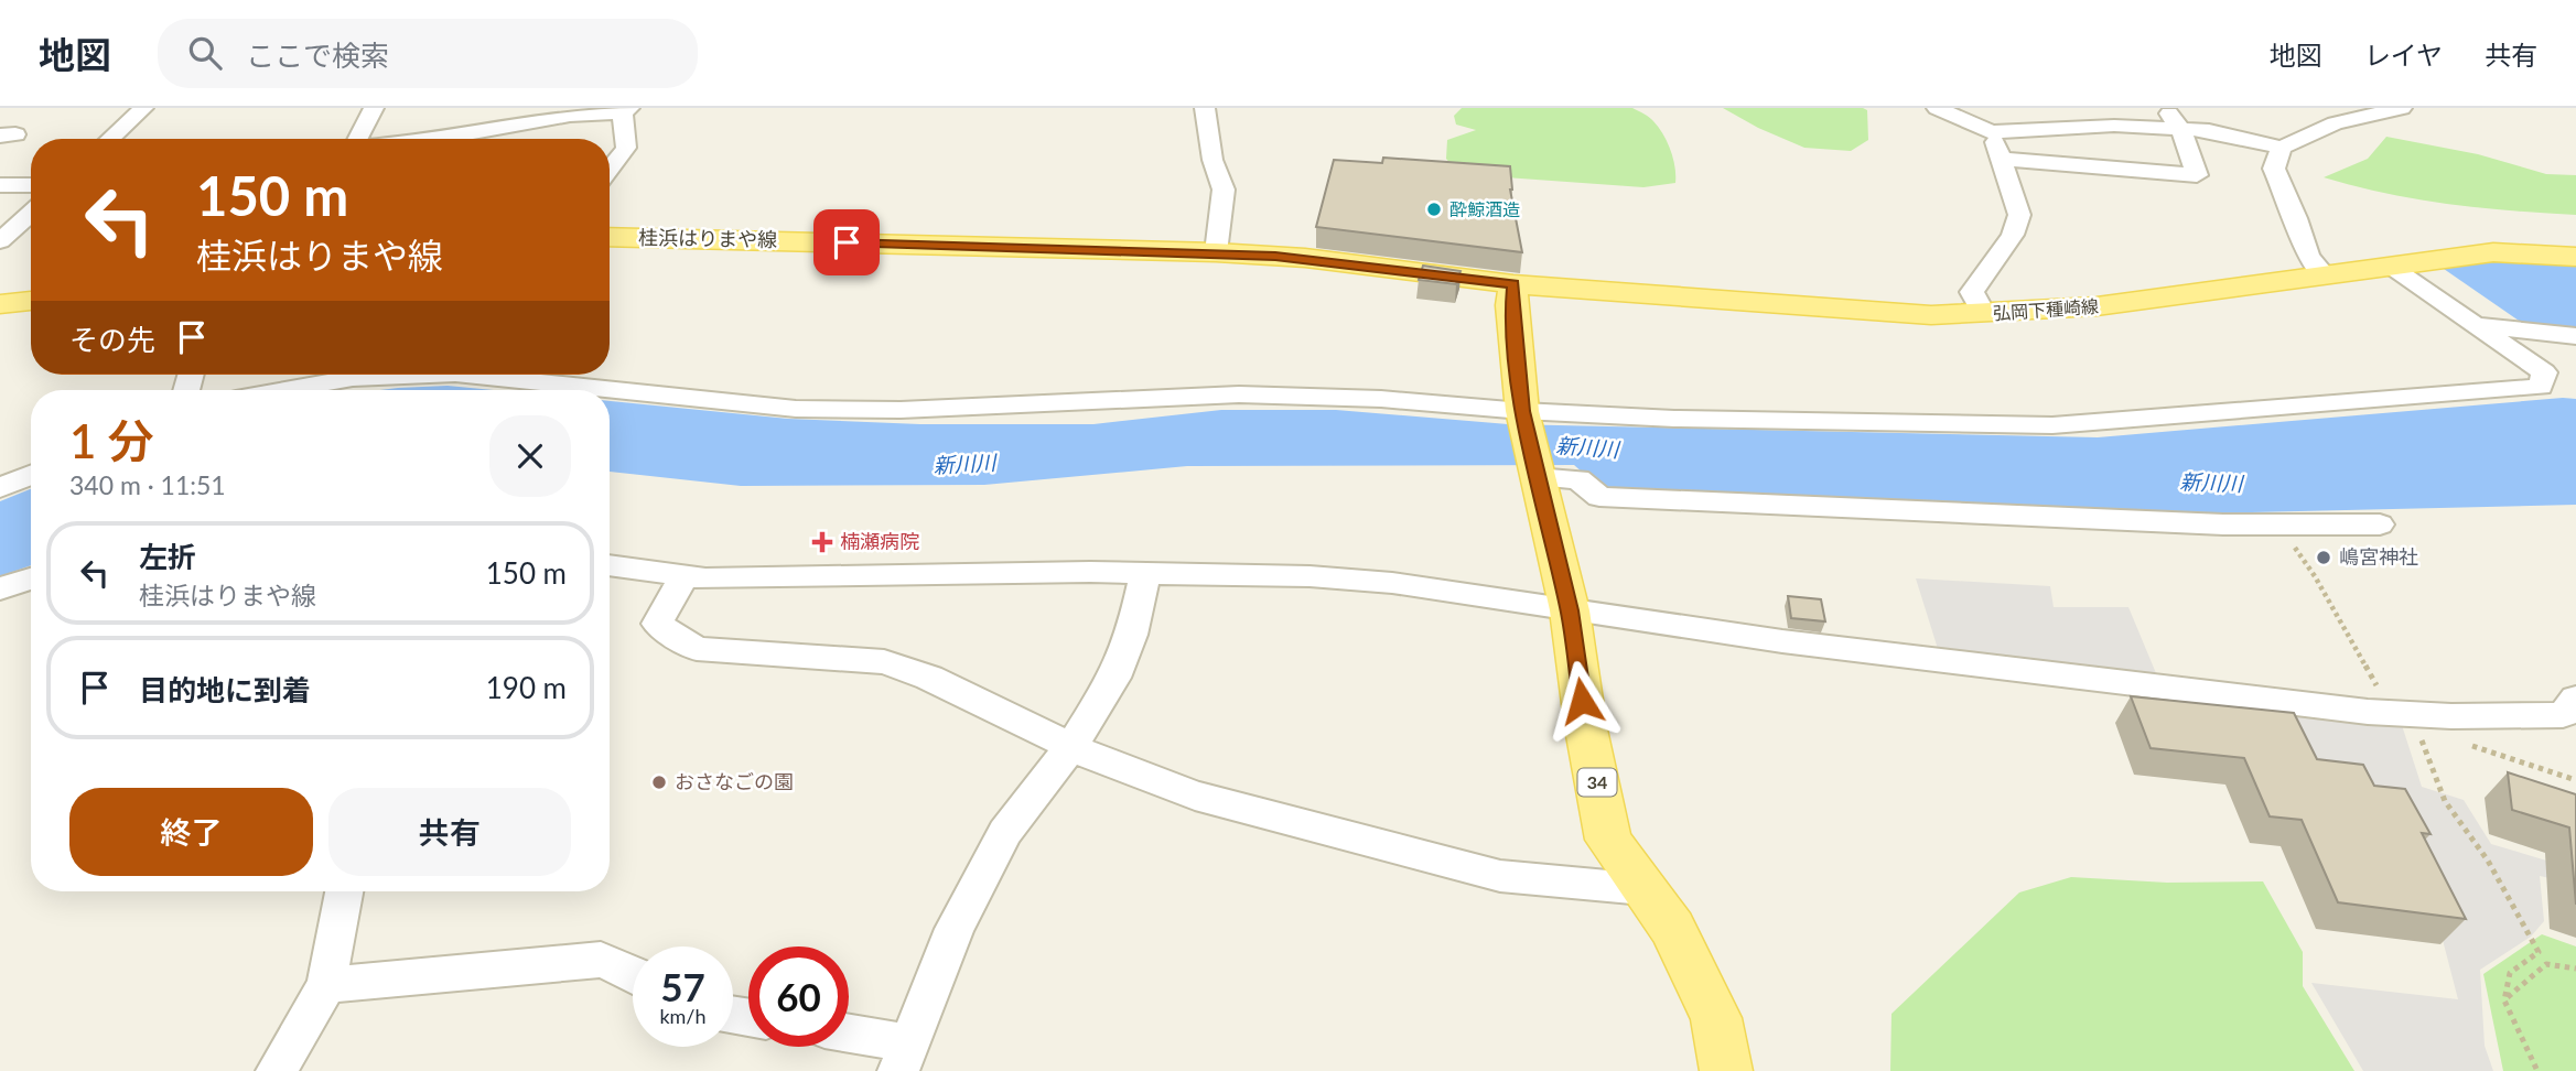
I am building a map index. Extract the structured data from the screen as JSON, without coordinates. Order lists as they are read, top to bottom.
{
  "streets": {
    "main road": ["桂浜はりまや線", "弘岡下種崎線", "34"]
  },
  "crossings": [
    ["桂浜はりまや線", "弘岡下種崎線"],
    ["桂浜はりまや線", "34"],
    ["弘岡下種崎線", "34"]
  ],
  "water": ["新川川"],
  "places": {
    "other": ["酔鯨酒造", "嶋宮神社", "おさなごの園"],
    "health": ["楠瀬病院"]
  },
  "page": {
    "header": "地図",
    "search": "ここで検索",
    "nav": ["地図", "レイヤ", "共有"],
    "turn": ["150 m", "桂浜はりまや線"],
    "then": "その先",
    "heading": ["1 分", "340 m · 11:51"],
    "list": [
      {
        "name": "左折",
        "note": "桂浜はりまや線",
        "value": "150 m"
      },
      {
        "name": "目的地に到着",
        "value": "190 m"
      }
    ],
    "buttons": ["終了", "共有"],
    "speed": "57 km/h",
    "limit": "60"
  }
}
